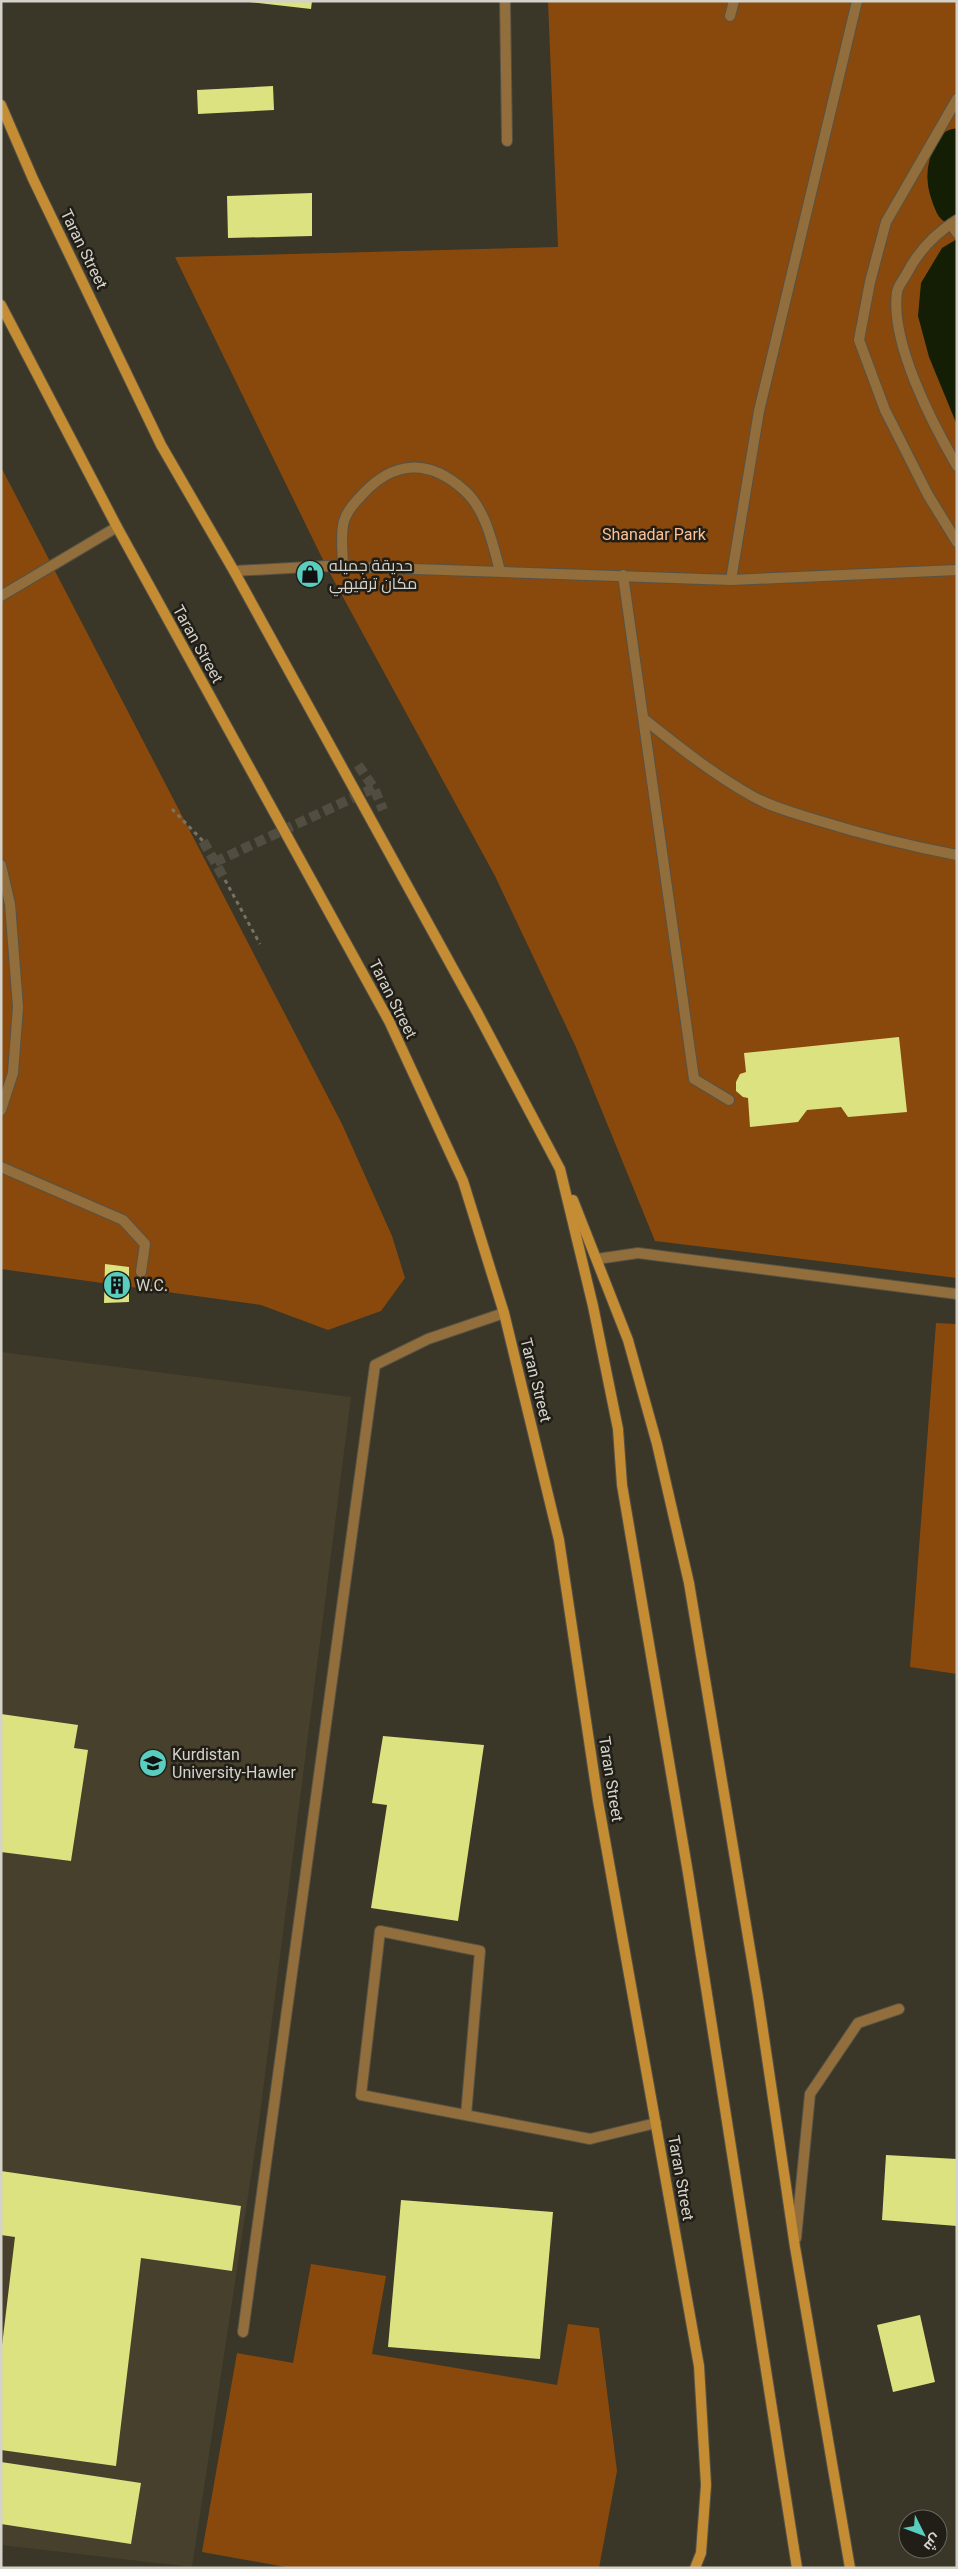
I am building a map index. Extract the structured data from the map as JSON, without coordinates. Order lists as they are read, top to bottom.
{
  "streets": {
    "main road": ["Taran Street"]
  },
  "parks": ["Shanadar Park"],
  "places": {
    "shop": ["حديقة جميله مكان ترفيهي"],
    "building": ["W.C."],
    "school or university": ["Kurdistan University-Hawler"]
  },
  "north": "bottom right"
}
